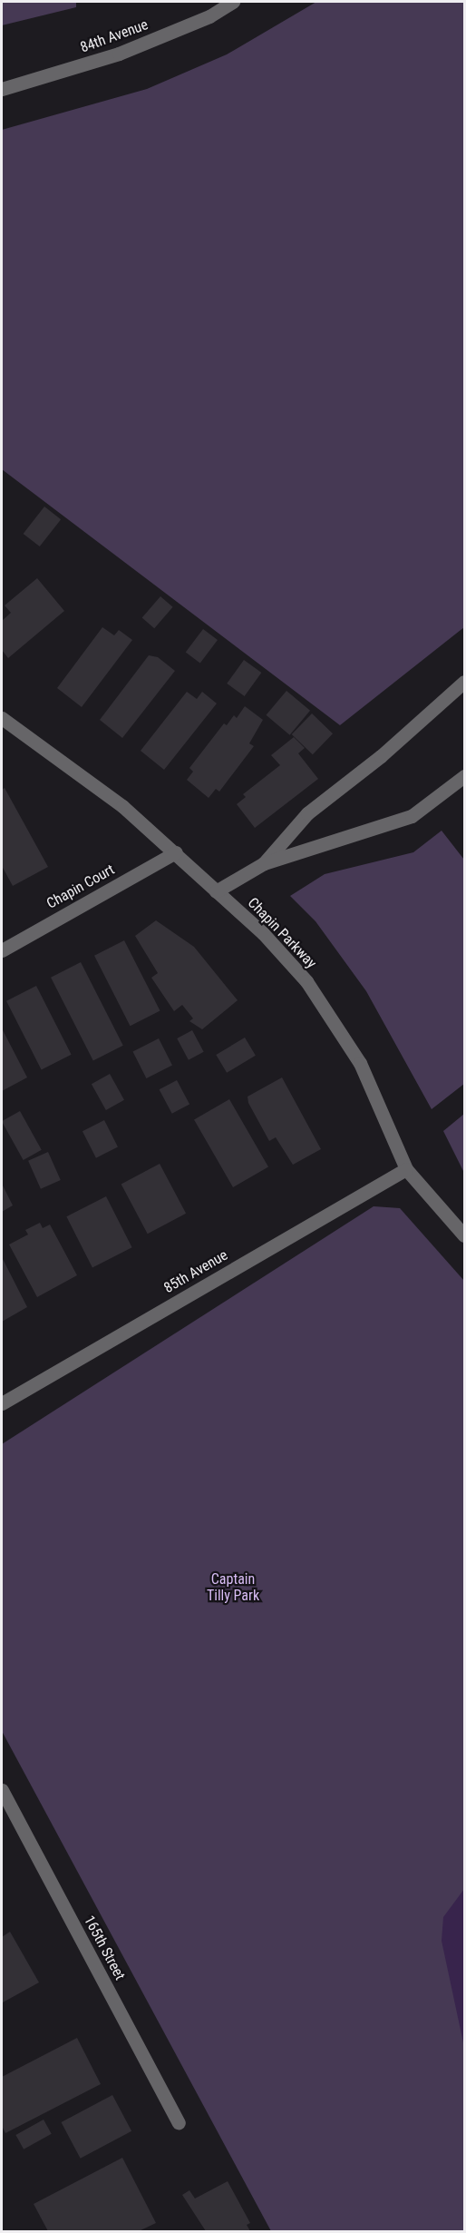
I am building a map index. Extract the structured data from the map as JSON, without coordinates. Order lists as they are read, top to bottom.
{
  "streets": {
    "street": [
      "84th Avenue",
      "Chapin Court",
      "Chapin Parkway",
      "85th Avenue",
      "165th Street"
    ]
  },
  "crossings": [
    ["Chapin Court", "Chapin Parkway"],
    ["Chapin Parkway", "85th Avenue"]
  ],
  "parks": ["Captain Tilly Park"]
}
